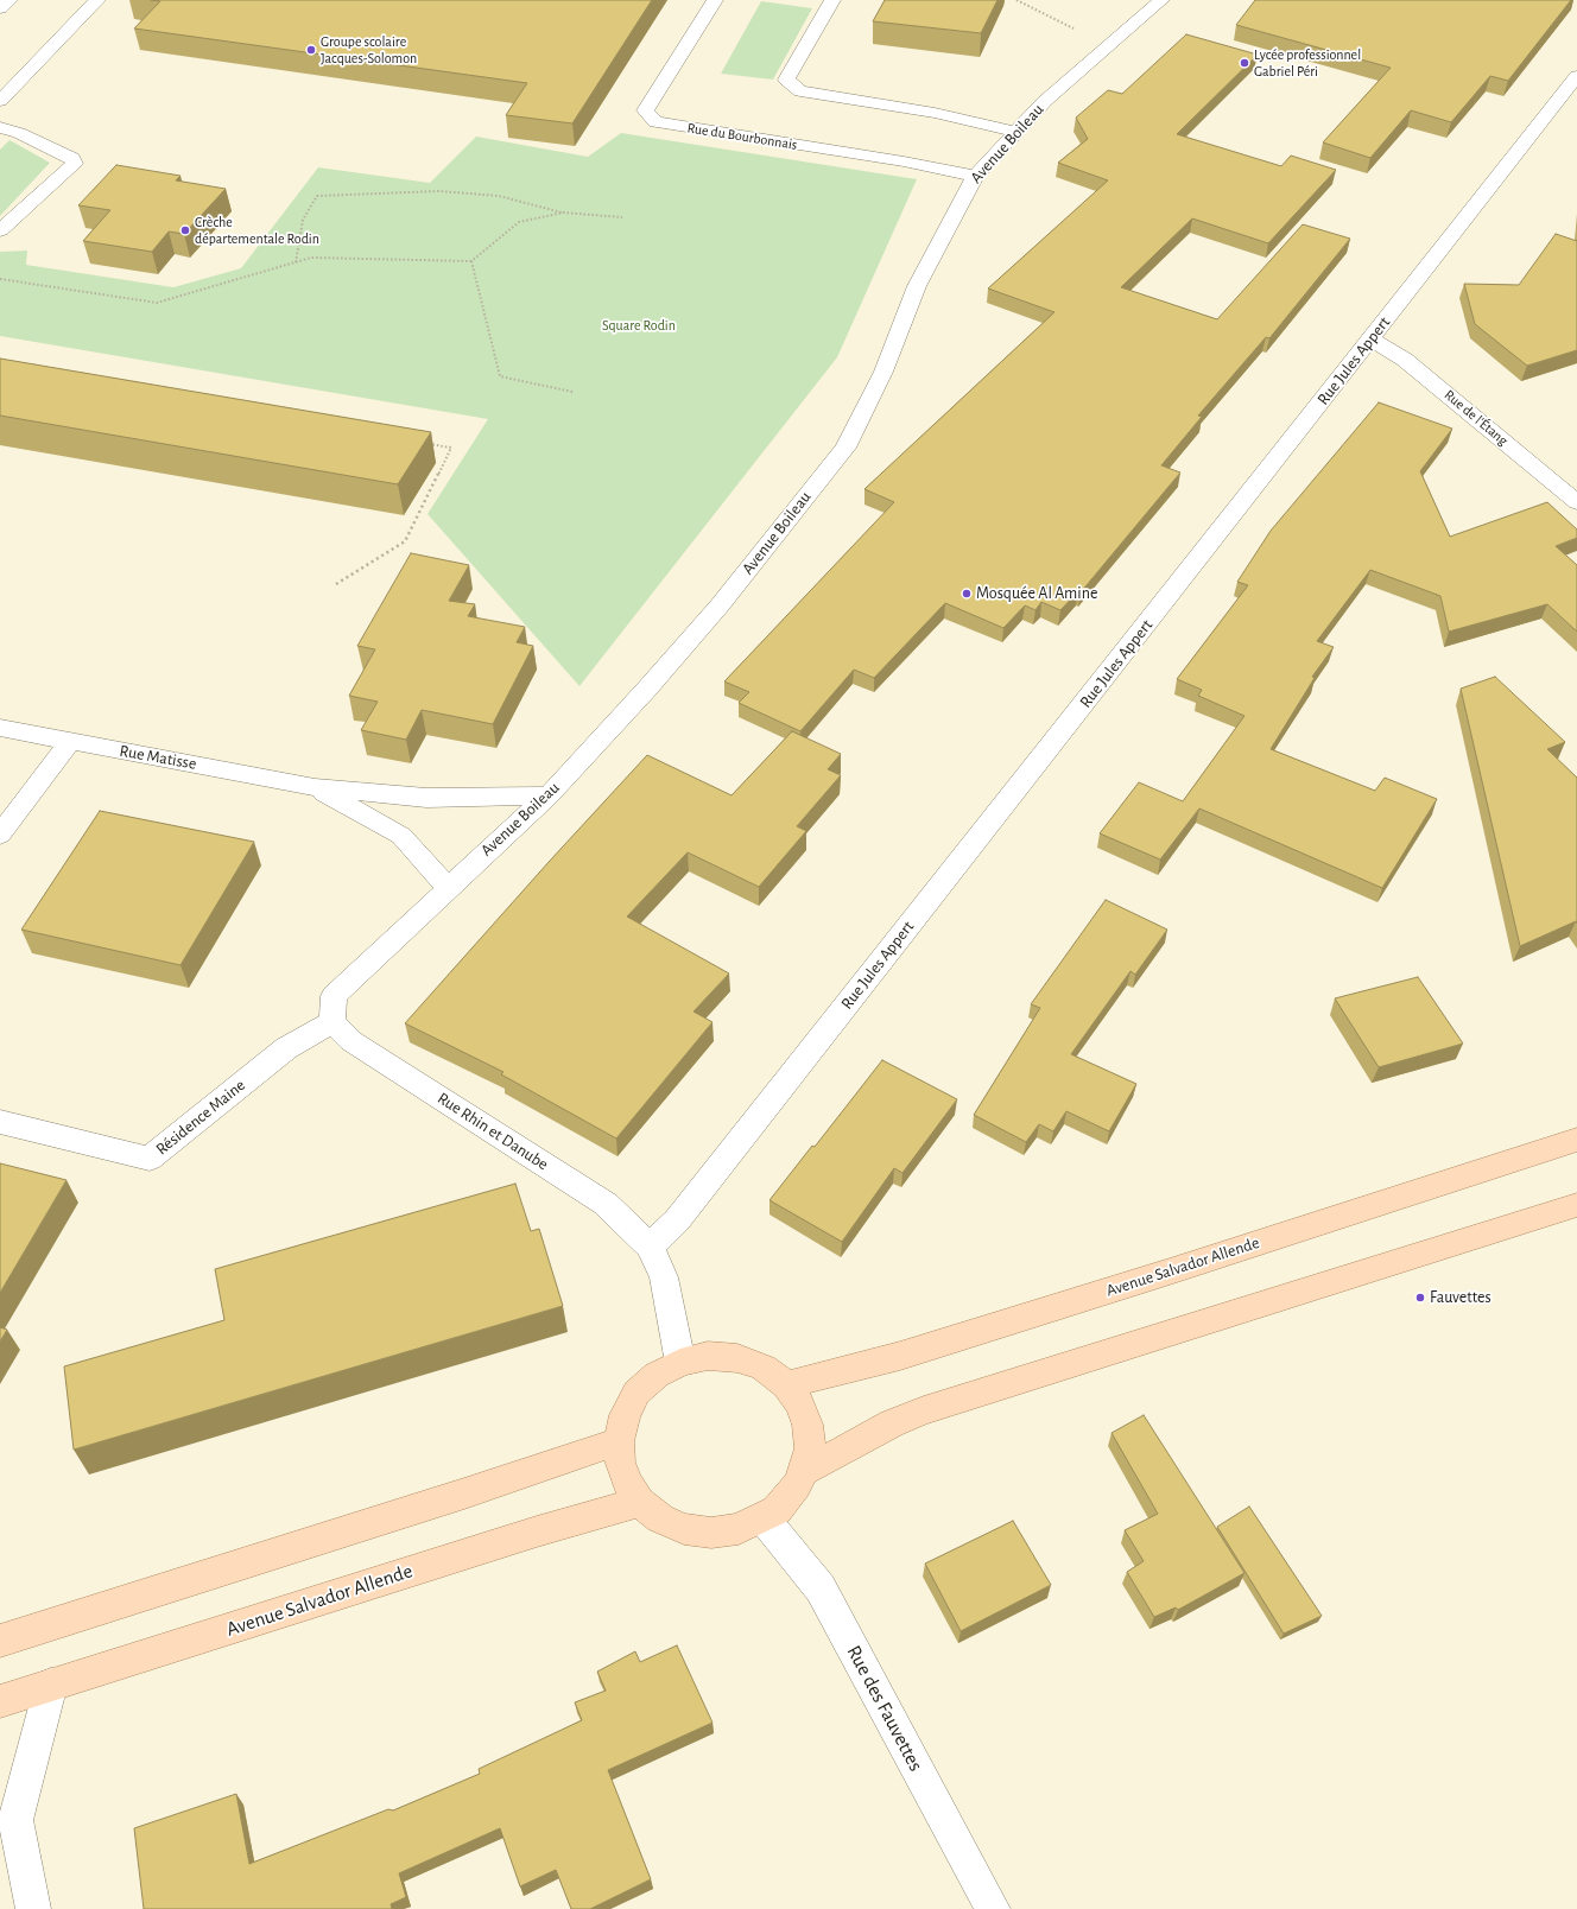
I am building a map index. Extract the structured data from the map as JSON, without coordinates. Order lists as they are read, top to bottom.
{
  "streets": {
    "main road": ["Avenue Salvador Allende"],
    "street": [
      "Rue du Bourbonnais",
      "Avenue Boileau",
      "Rue Jules Appert",
      "Rue de l'Étang",
      "Rue Matisse",
      "Résidence Maine",
      "Rue Rhin et Danube",
      "Rue des Fauvettes"
    ]
  },
  "crossings": [
    ["Rue du Bourbonnais", "Avenue Boileau"],
    ["Avenue Boileau", "Résidence Maine"],
    ["Avenue Boileau", "Rue Rhin et Danube"],
    ["Rue Jules Appert", "Rue de l'Étang"],
    ["Rue Jules Appert", "Rue Rhin et Danube"],
    ["Résidence Maine", "Rue Rhin et Danube"]
  ],
  "parks": ["Square Rodin"],
  "places": [
    "Groupe scolaire Jacques-Solomon",
    "Lycée professionnel Gabriel Péri",
    "Crèche départementale Rodin",
    "Mosquée Al Amine",
    "Fauvettes"
  ]
}
